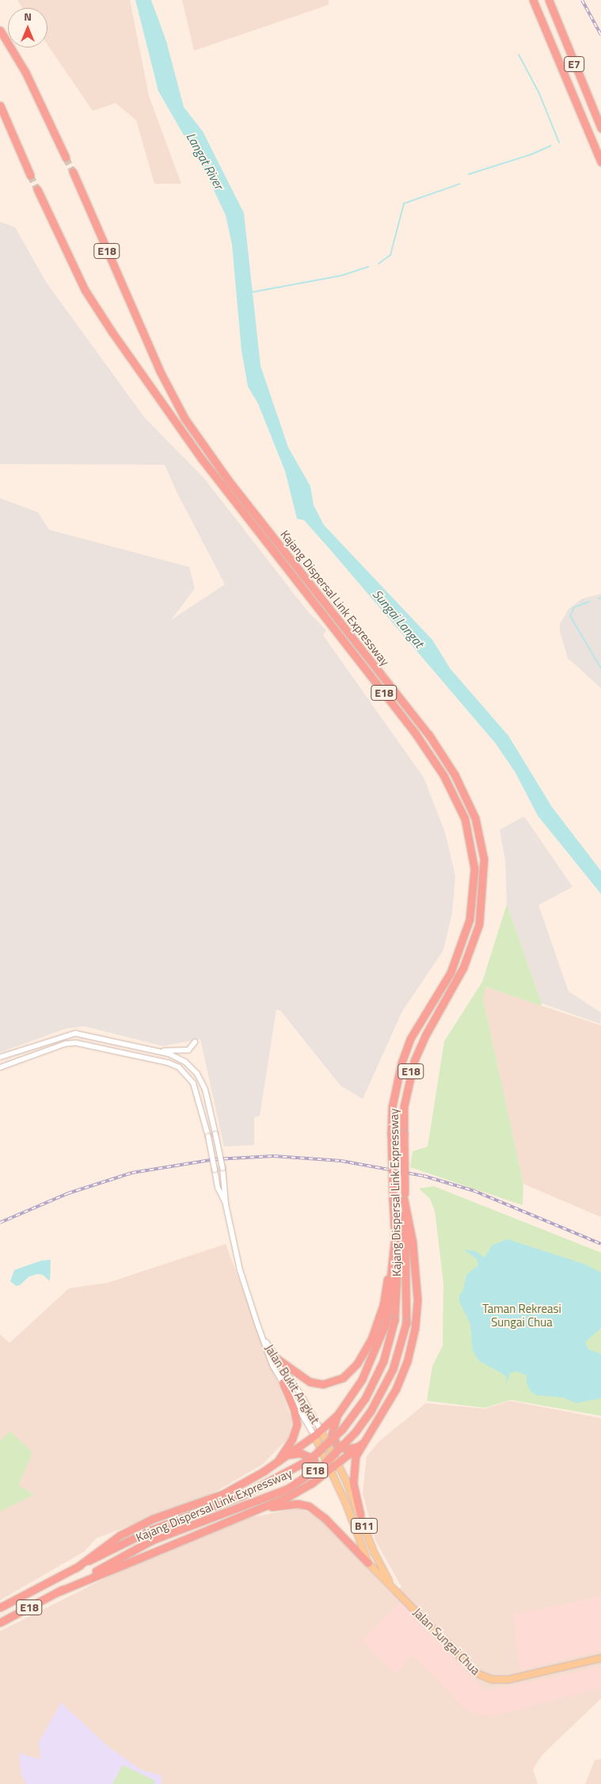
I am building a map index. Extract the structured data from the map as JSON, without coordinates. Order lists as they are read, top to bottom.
{
  "streets": {
    "highway": ["E7", "E18", "Kajang Dispersal Link Expressway"],
    "main road": ["B11", "Jalan Sungai Chua"],
    "street": ["Jalan Bukit Angkat"]
  },
  "crossings": [
    ["Jalan Bukit Angkat", "Jalan Sungai Chua"]
  ],
  "water": ["Langat River", "Sungai Langat"],
  "parks": ["Taman Rekreasi Sungai Chua"],
  "north": "top"
}
